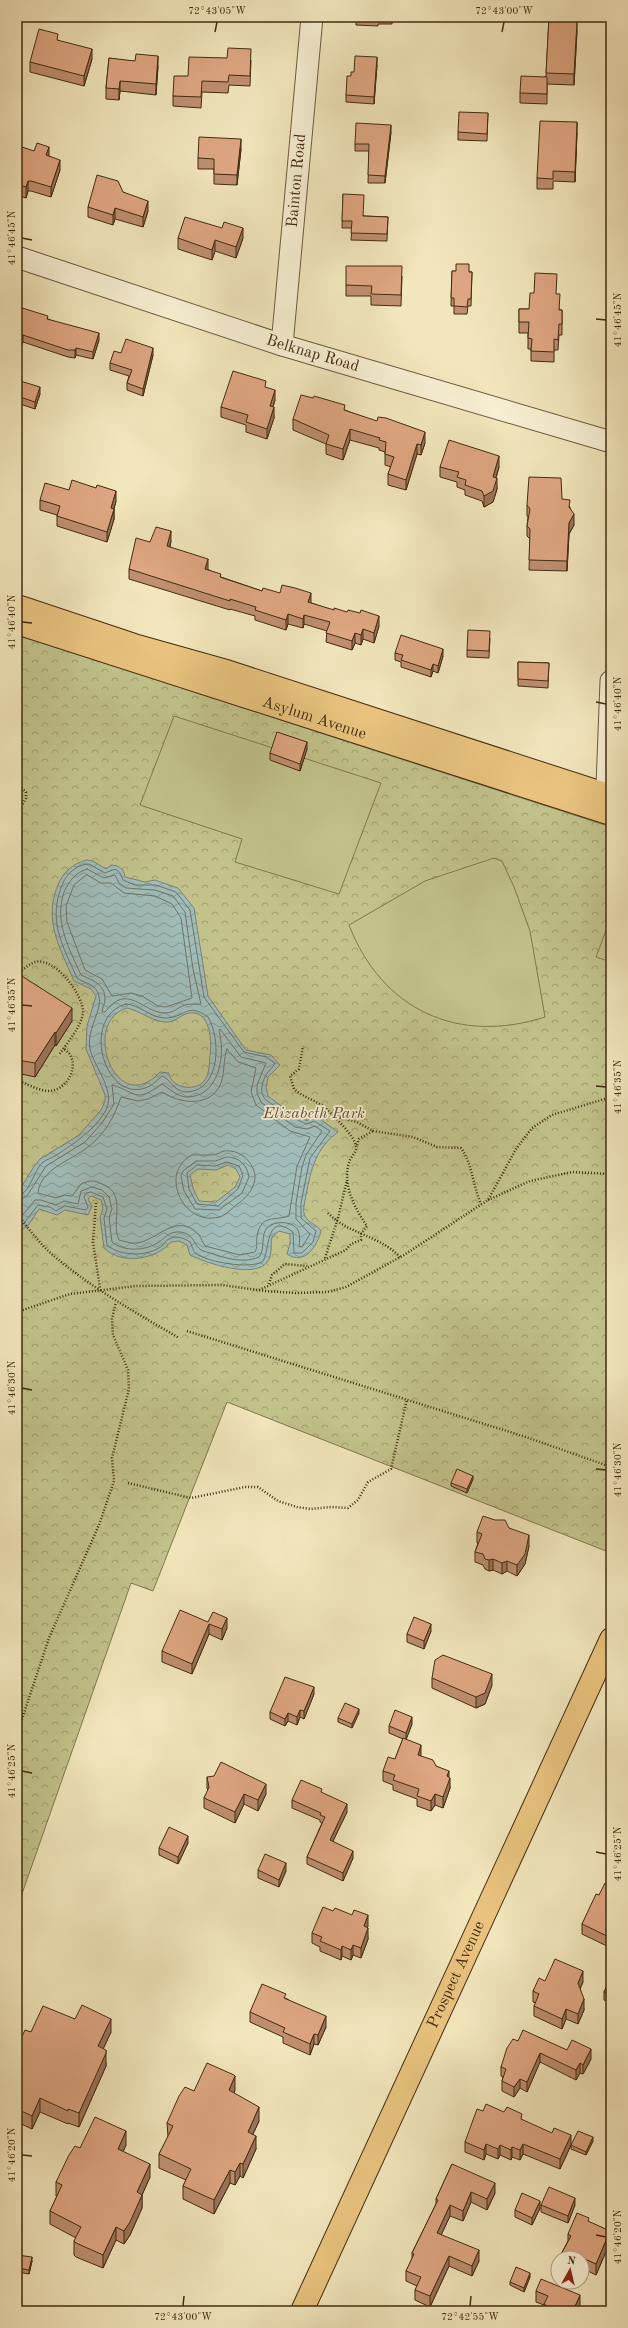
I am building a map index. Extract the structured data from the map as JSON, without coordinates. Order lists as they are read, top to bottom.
{
  "streets": {
    "main road": ["Asylum Avenue", "Prospect Avenue"],
    "street": ["Bainton Road", "Belknap Road"]
  },
  "crossings": [
    ["Bainton Road", "Belknap Road"]
  ],
  "parks": ["Elizabeth Park"],
  "north": "top",
  "coordinates": [
    "72°43'05\"W",
    "72°43'00\"W",
    "41°46'45\"N",
    "41°46'40\"N",
    "41°46'35\"N",
    "41°46'30\"N",
    "41°46'25\"N",
    "41°46'20\"N",
    "72°42'55\"W"
  ]
}
